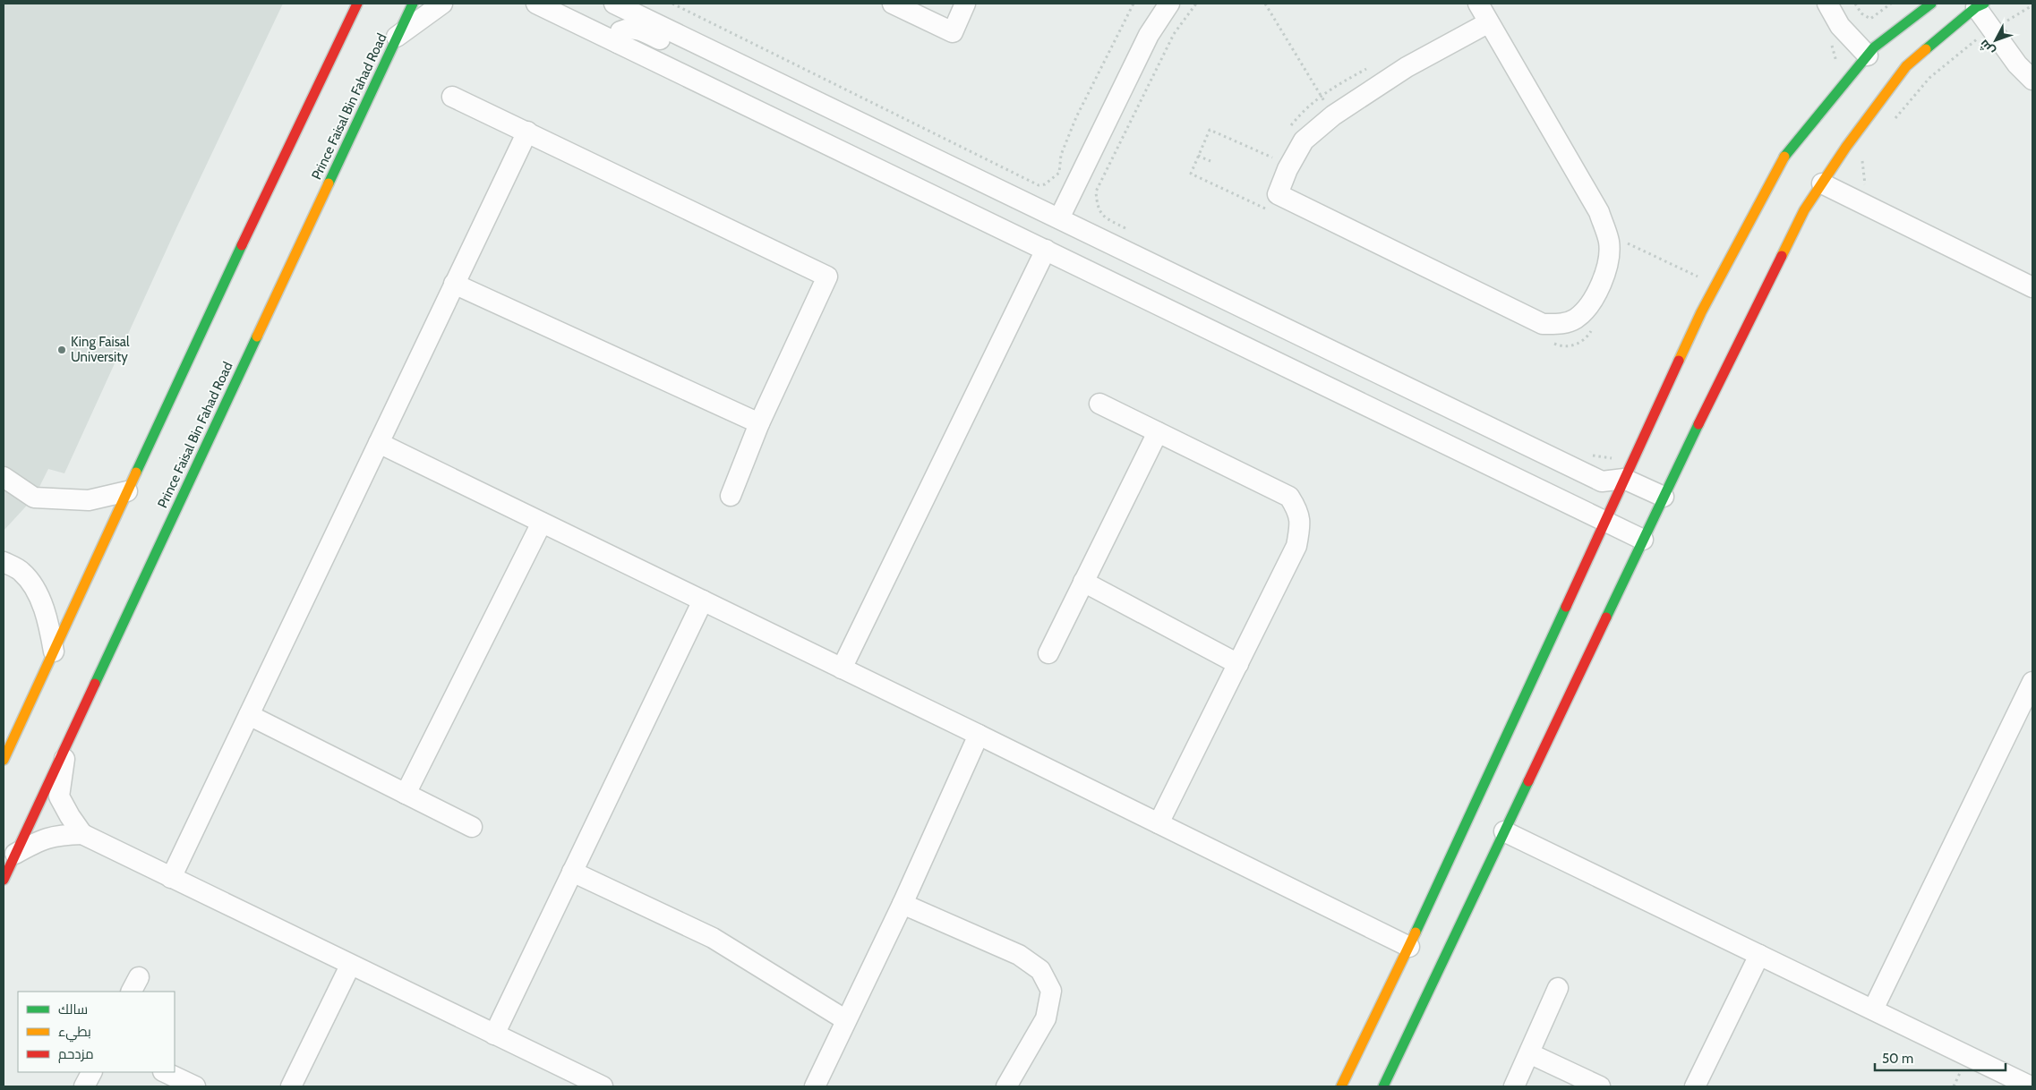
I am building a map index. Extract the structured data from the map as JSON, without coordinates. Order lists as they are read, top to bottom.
{
  "streets": {
    "main road": ["Prince Faisal Bin Fahad Road"]
  },
  "places": ["King Faisal University"],
  "legend": ["سالك", "بطيء", "مزدحم"],
  "scale_bar": "50 m",
  "north": "bottom left"
}
